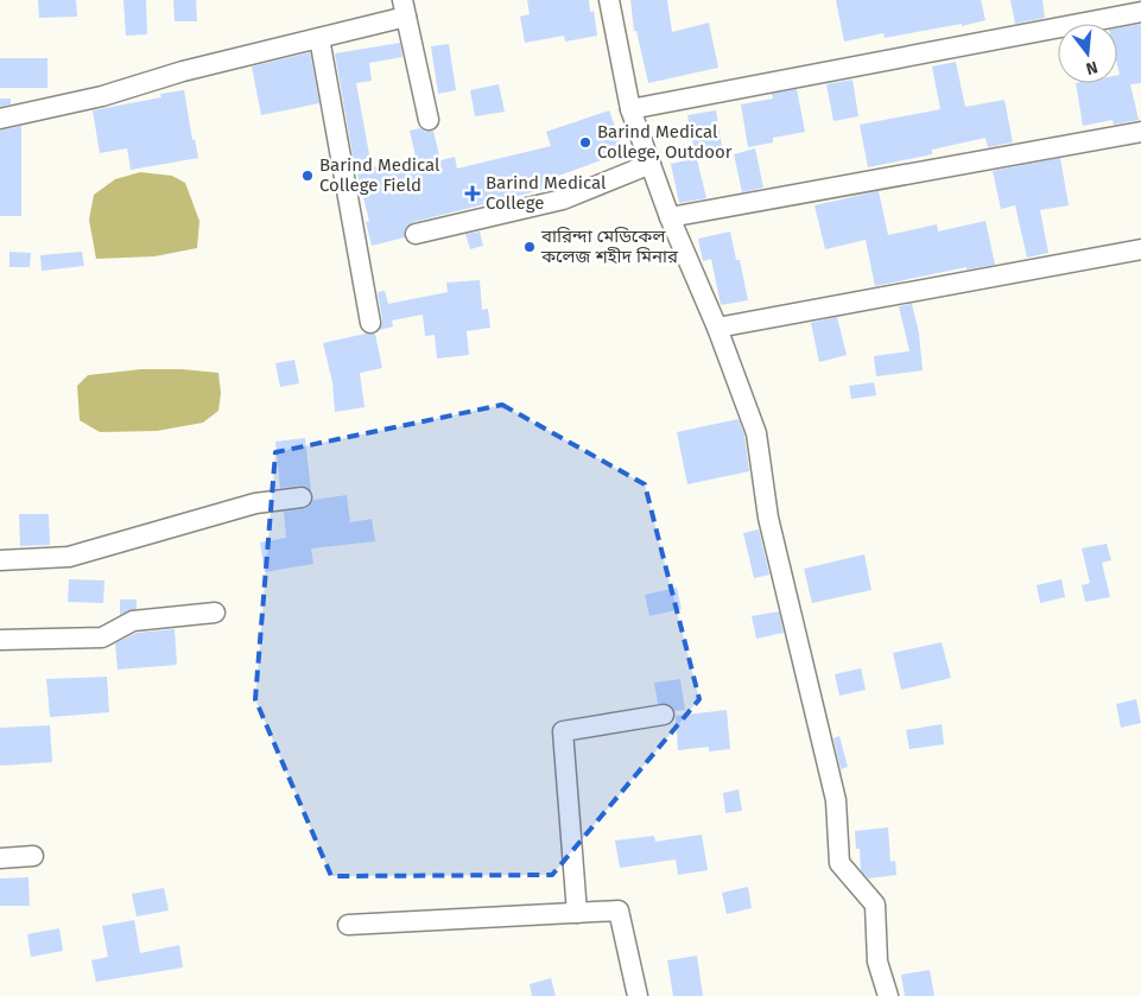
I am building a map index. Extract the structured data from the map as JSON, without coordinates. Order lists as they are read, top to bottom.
{
  "places": {
    "other": ["Barind Medical College, Outdoor", "Barind Medical College Field", "বারিন্দা মেডিকেল কলেজ শহীদ মিনার"],
    "health": ["Barind Medical College"]
  },
  "north": "bottom"
}
